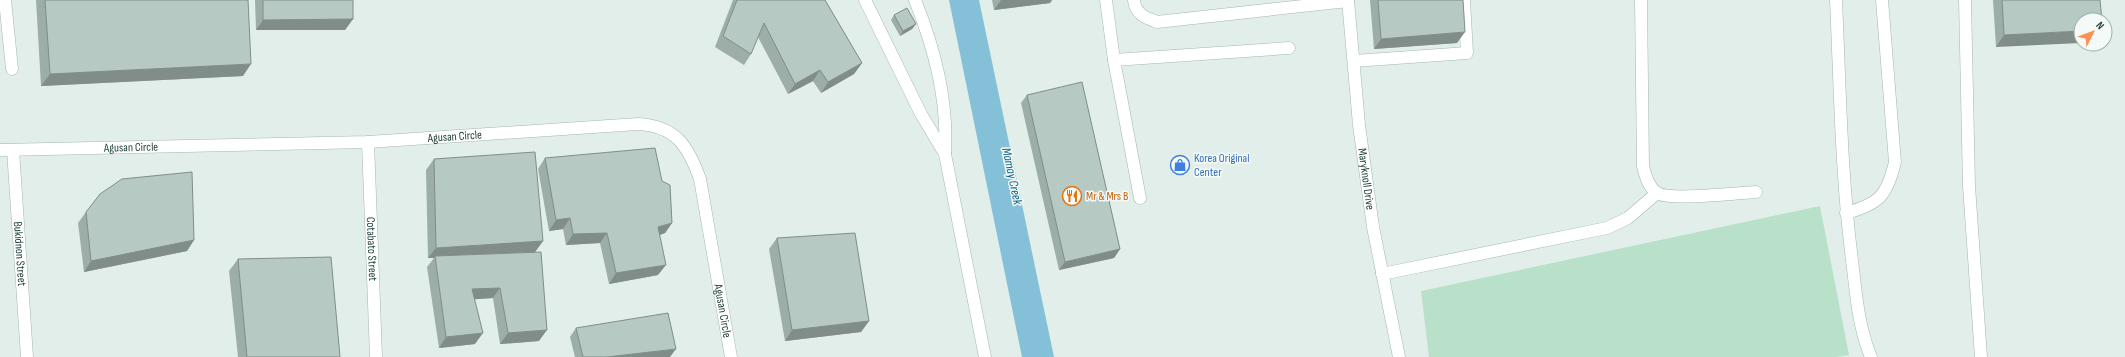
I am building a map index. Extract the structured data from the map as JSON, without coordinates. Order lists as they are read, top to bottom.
{
  "streets": {
    "street": [
      "Agusan Circle",
      "Maryknoll Drive",
      "Cotabato Street",
      "Bukidnon Street"
    ]
  },
  "crossings": [
    ["Agusan Circle", "Cotabato Street"],
    ["Agusan Circle", "Bukidnon Street"]
  ],
  "water": ["Mamay Creek"],
  "places": {
    "shop": ["Korea Original Center"],
    "restaurant": ["Mr & Mrs B"]
  },
  "north": "top right"
}
